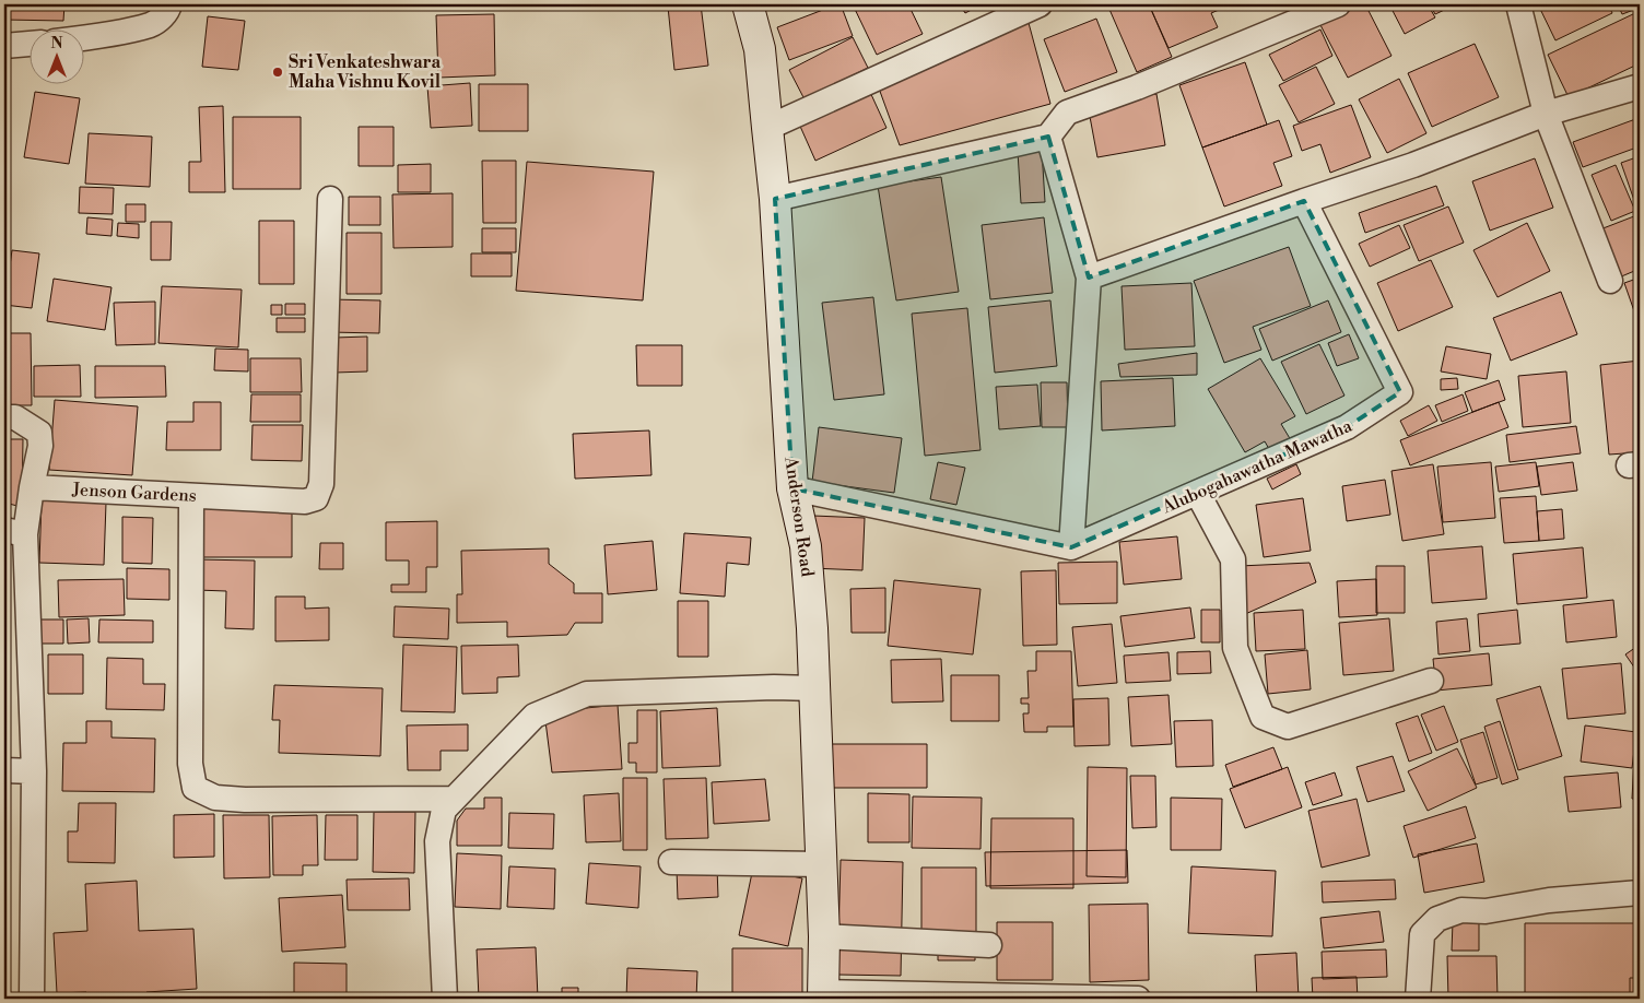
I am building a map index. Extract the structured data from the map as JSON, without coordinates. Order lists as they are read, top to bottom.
{
  "streets": {
    "main road": ["Anderson Road"],
    "street": ["Alubogahawatha Mawatha", "Jenson Gardens"]
  },
  "places": ["Sri Venkateshwara Maha Vishnu Kovil"],
  "north": "top"
}
